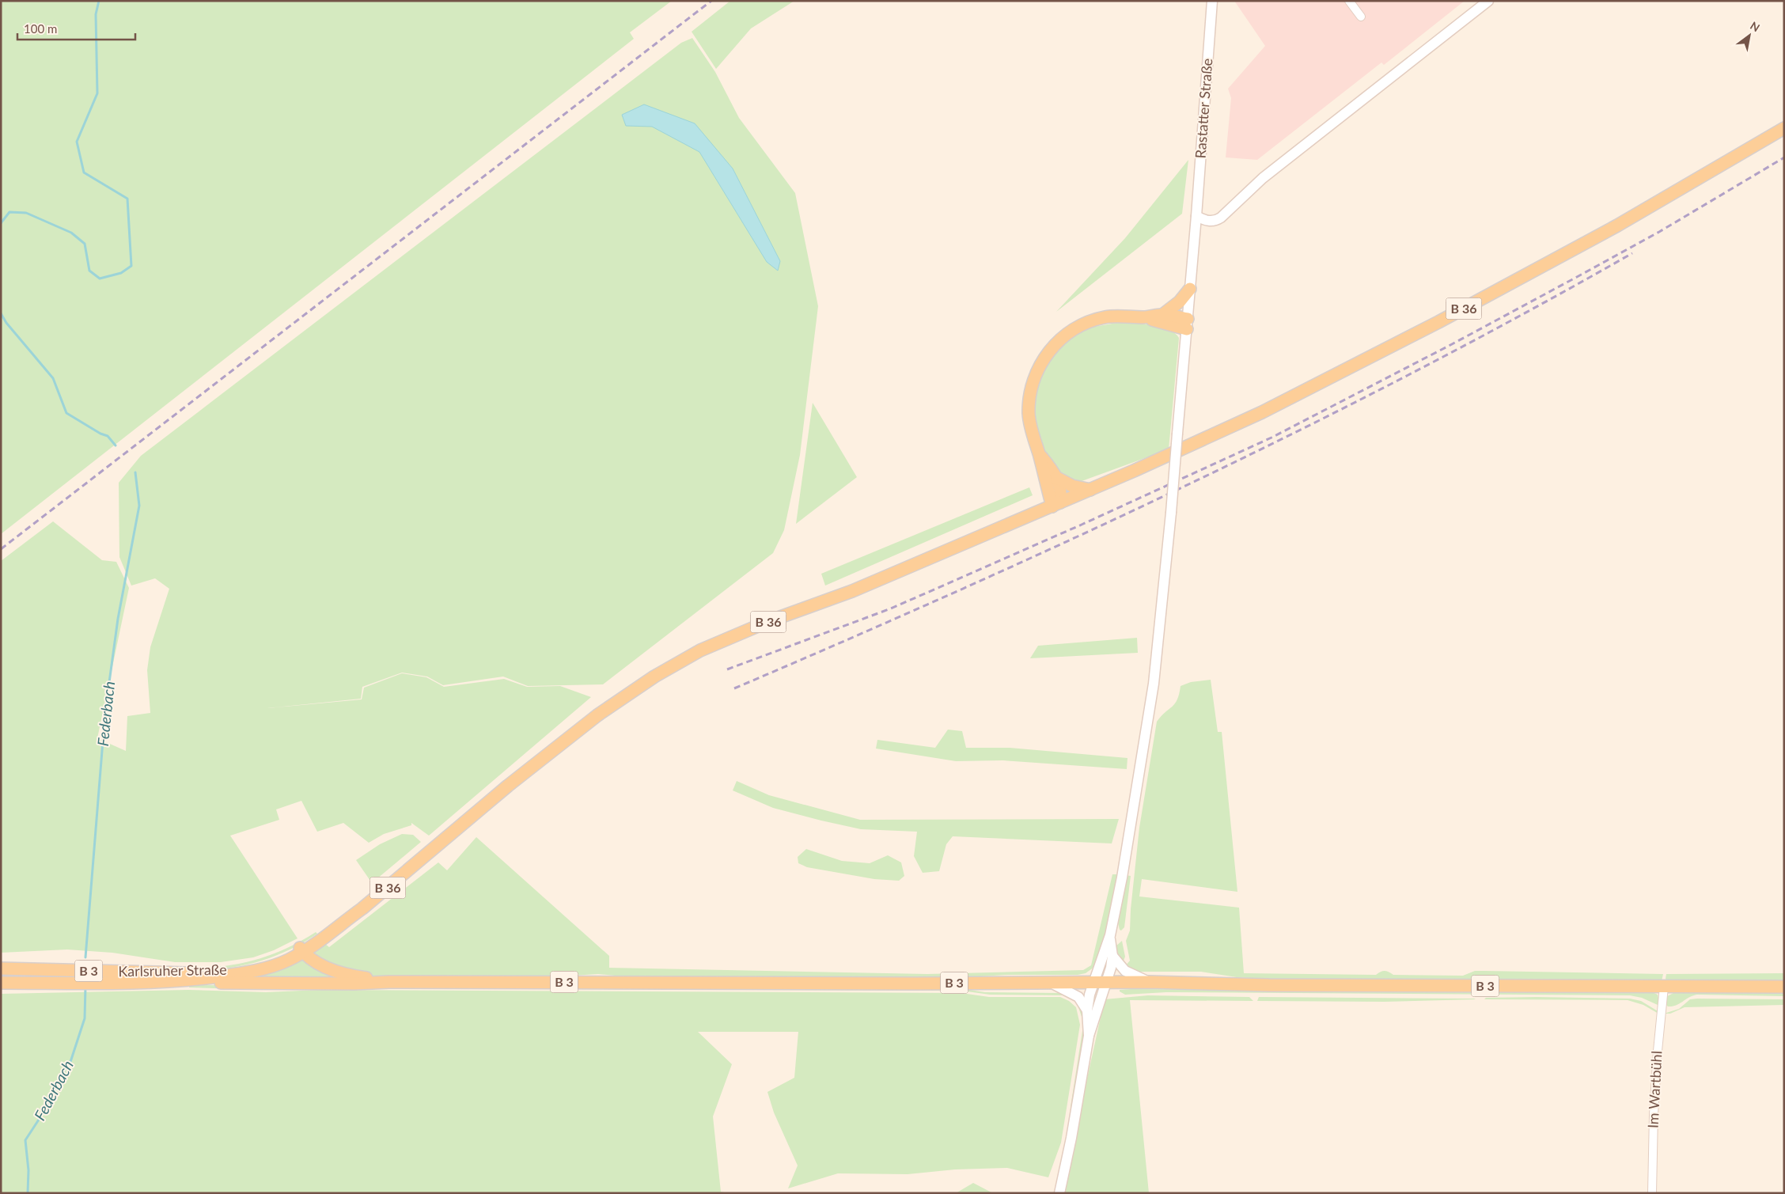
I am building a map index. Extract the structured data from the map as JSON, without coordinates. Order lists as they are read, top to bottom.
{
  "streets": {
    "main road": ["B 36", "B 3", "Karlsruher Straße"],
    "street": ["Rastatter Straße", "Im Wartbühl"]
  },
  "crossings": [
    ["B 36", "B 3"],
    ["B 36", "Karlsruher Straße"],
    ["B 3", "Karlsruher Straße"],
    ["B 3", "Im Wartbühl"]
  ],
  "water": ["Federbach"],
  "scale_bar": "100 m",
  "north": "top right"
}
